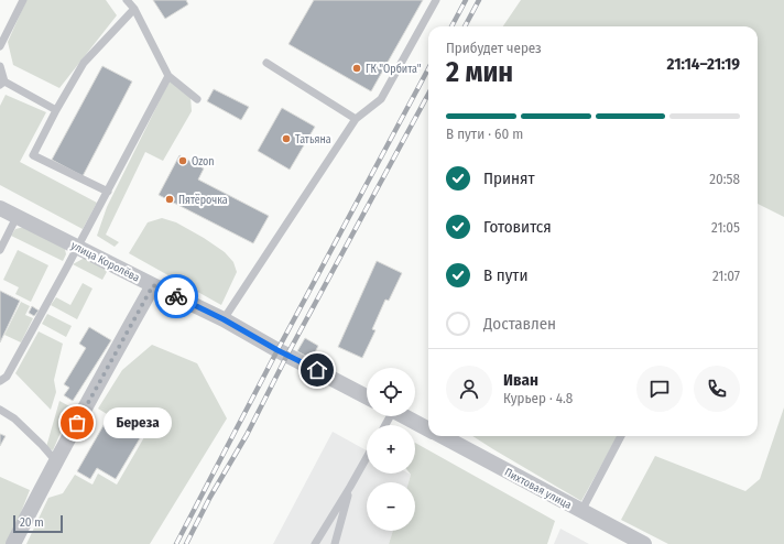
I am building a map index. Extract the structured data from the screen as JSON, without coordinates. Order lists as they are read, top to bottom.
{
  "streets": {
    "street": ["улица Королёва", "Пихтовая улица"]
  },
  "places": [
    "ГК \"Орбита\"",
    "Татьяна",
    "Ozon",
    "Пятёрочка",
    "Береза"
  ],
  "scale_bar": "20 m",
  "page": {
    "heading": ["2 мин", "Прибудет через", "21:14–21:19"],
    "panel": ["Иван", "Курьер · 4.8"],
    "bar": "В пути · 60 m",
    "list": [
      ["Принят", "20:58"],
      ["Готовится", "21:05"],
      ["В пути", "21:07"],
      "Доставлен"
    ],
    "map_buttons": ["+", "−"],
    "bubble": "Береза",
    "scale": "20 m"
  }
}
